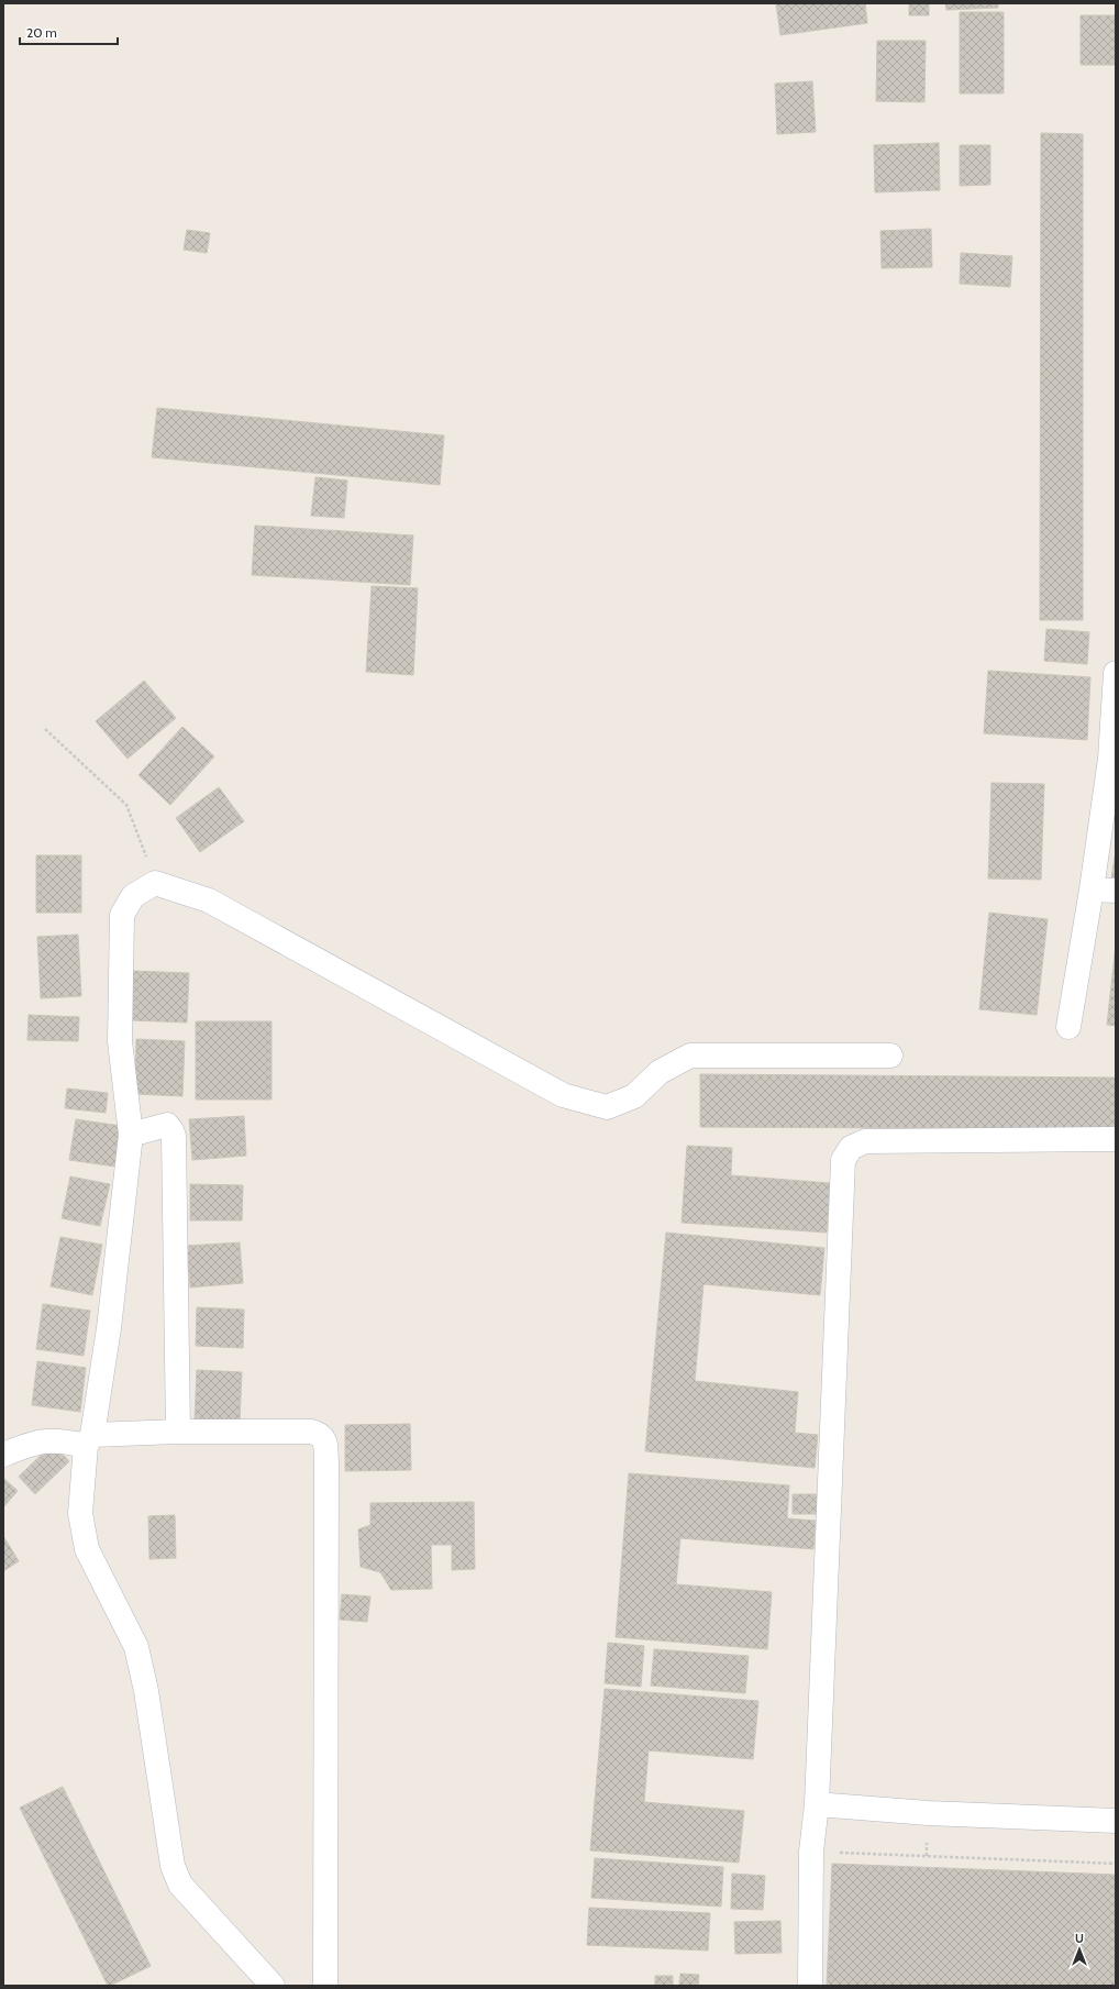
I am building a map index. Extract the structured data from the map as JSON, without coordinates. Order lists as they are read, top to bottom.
{
  "scale_bar": "20 m",
  "north": "top"
}
